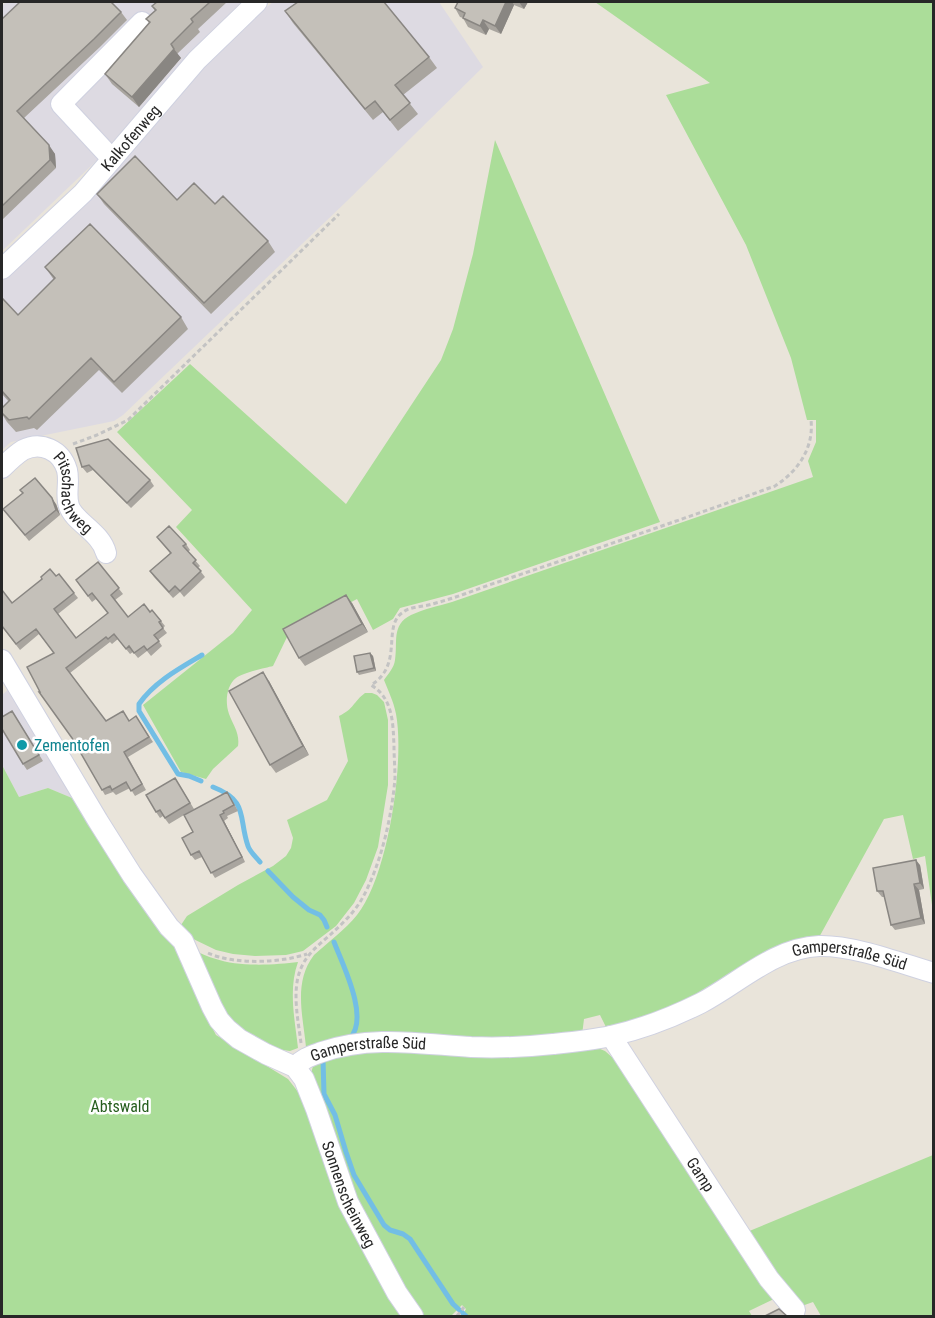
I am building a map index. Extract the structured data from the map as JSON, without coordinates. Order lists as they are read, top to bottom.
{
  "streets": {
    "street": [
      "Kalkofenweg",
      "Pitschachweg",
      "Gamperstraße Süd",
      "Gamp",
      "Sonnenscheinweg"
    ]
  },
  "crossings": [
    ["Gamperstraße Süd", "Gamp"],
    ["Gamperstraße Süd", "Sonnenscheinweg"]
  ],
  "parks": ["Abtswald"],
  "places": ["Zementofen"]
}
